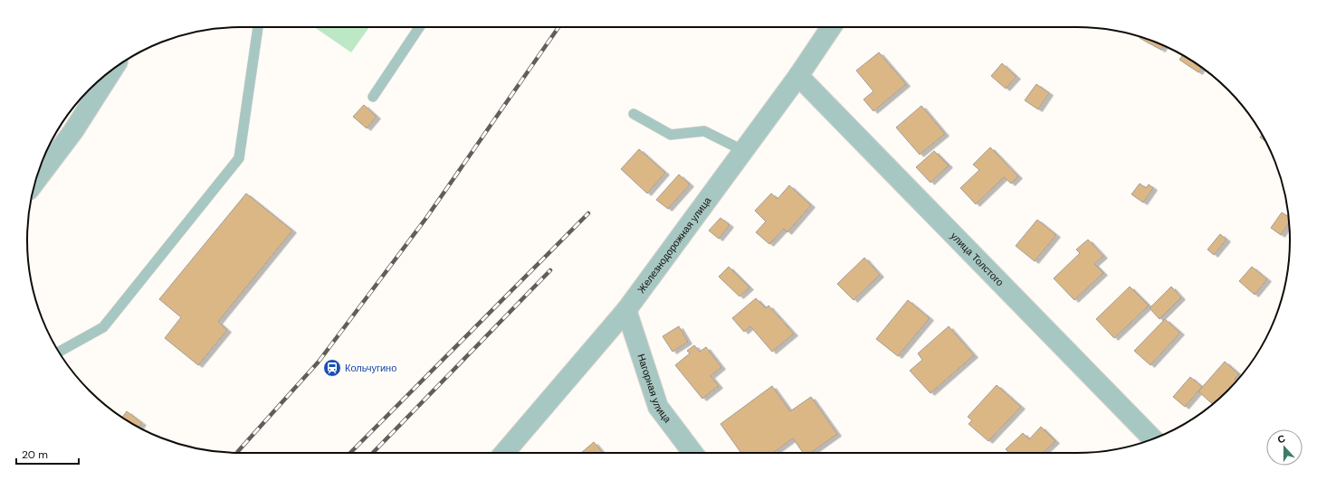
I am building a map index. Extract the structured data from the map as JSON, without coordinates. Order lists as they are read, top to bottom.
{
  "streets": {
    "street": ["Железнодорожная улица", "улица Толстого", "Нагорная улица"]
  },
  "crossings": [
    ["Железнодорожная улица", "улица Толстого"],
    ["Железнодорожная улица", "Нагорная улица"]
  ],
  "places": {
    "station": ["Кольчугино"]
  },
  "scale_bar": "20 m",
  "north": "top"
}
